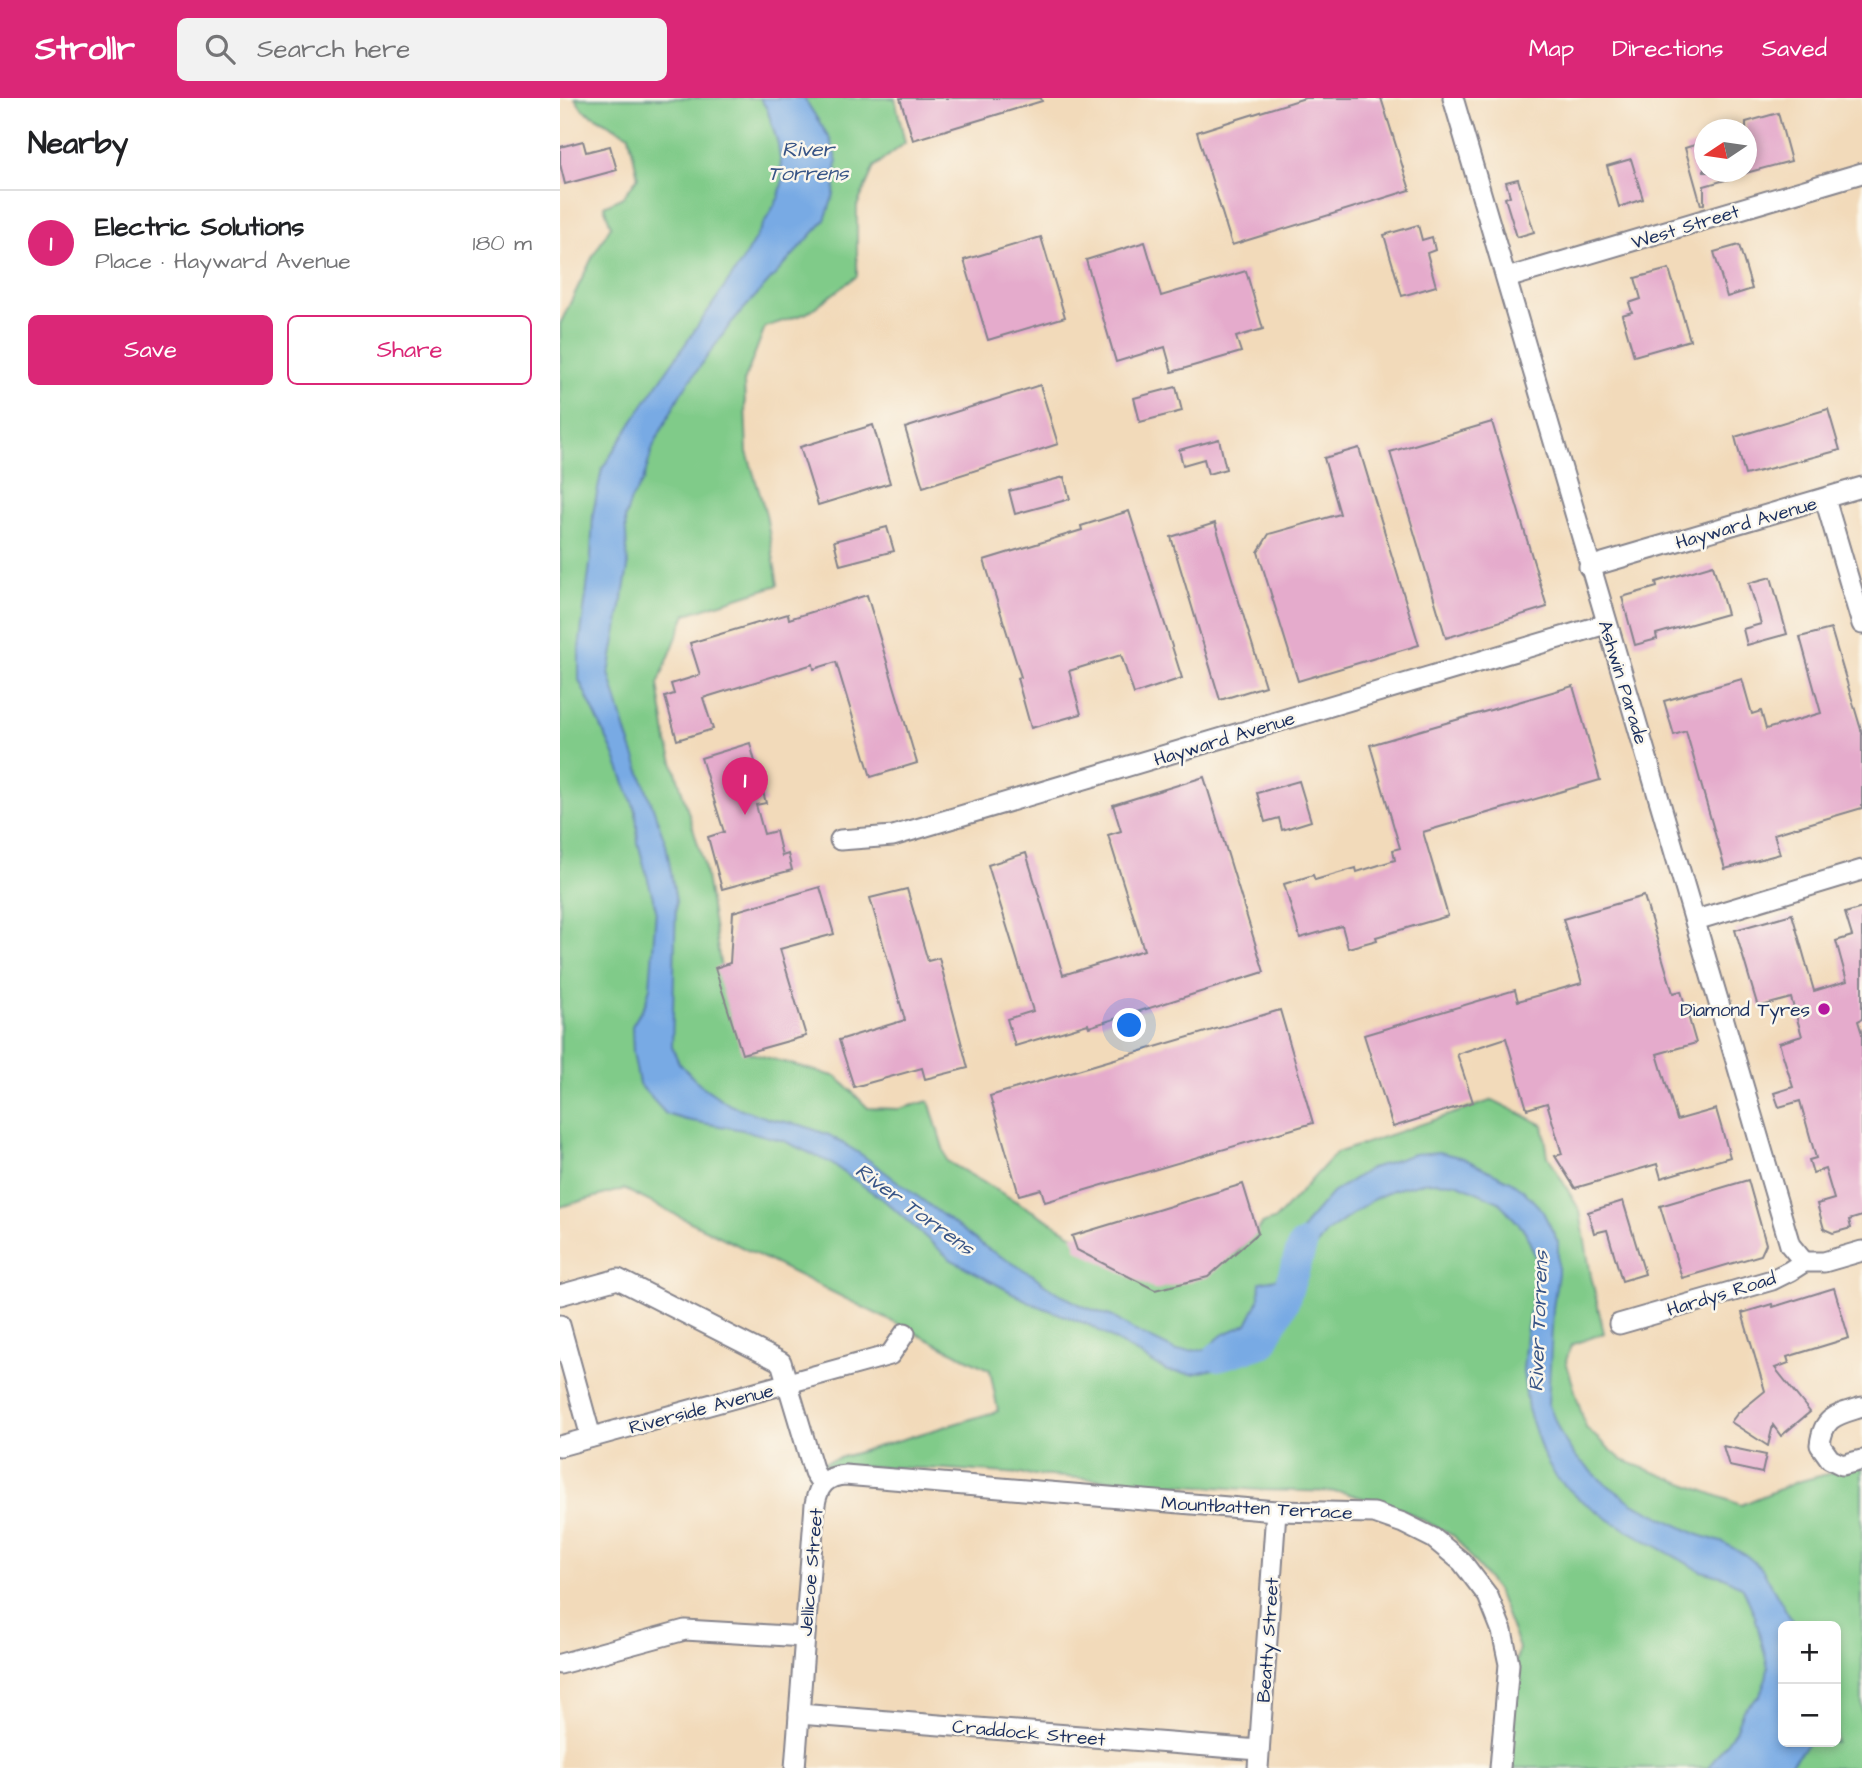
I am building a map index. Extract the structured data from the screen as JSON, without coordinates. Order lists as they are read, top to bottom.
{
  "streets": {
    "street": [
      "West Street",
      "Hayward Avenue",
      "Ashwin Parade",
      "Hardys Road",
      "Riverside Avenue",
      "Mountbatten Terrace",
      "Jellicoe Street",
      "Beatty Street",
      "Craddock Street"
    ]
  },
  "crossings": [
    ["West Street", "Ashwin Parade"],
    ["Hayward Avenue", "Ashwin Parade"],
    ["Ashwin Parade", "Hardys Road"],
    ["Riverside Avenue", "Jellicoe Street"],
    ["Mountbatten Terrace", "Jellicoe Street"],
    ["Mountbatten Terrace", "Beatty Street"],
    ["Jellicoe Street", "Craddock Street"],
    ["Beatty Street", "Craddock Street"]
  ],
  "water": ["River Torrens"],
  "places": ["Diamond Tyres"],
  "north": "left",
  "page": {
    "header": "Strollr",
    "search": "Search here",
    "nav": ["Map", "Directions", "Saved"],
    "heading": "Nearby",
    "list": [
      {
        "mark": "1",
        "name": "Electric Solutions",
        "note": "Place · Hayward Avenue",
        "value": "180 m"
      }
    ],
    "buttons": ["Save", "Share"],
    "pins": "1",
    "map_buttons": ["+", "−"]
  }
}
